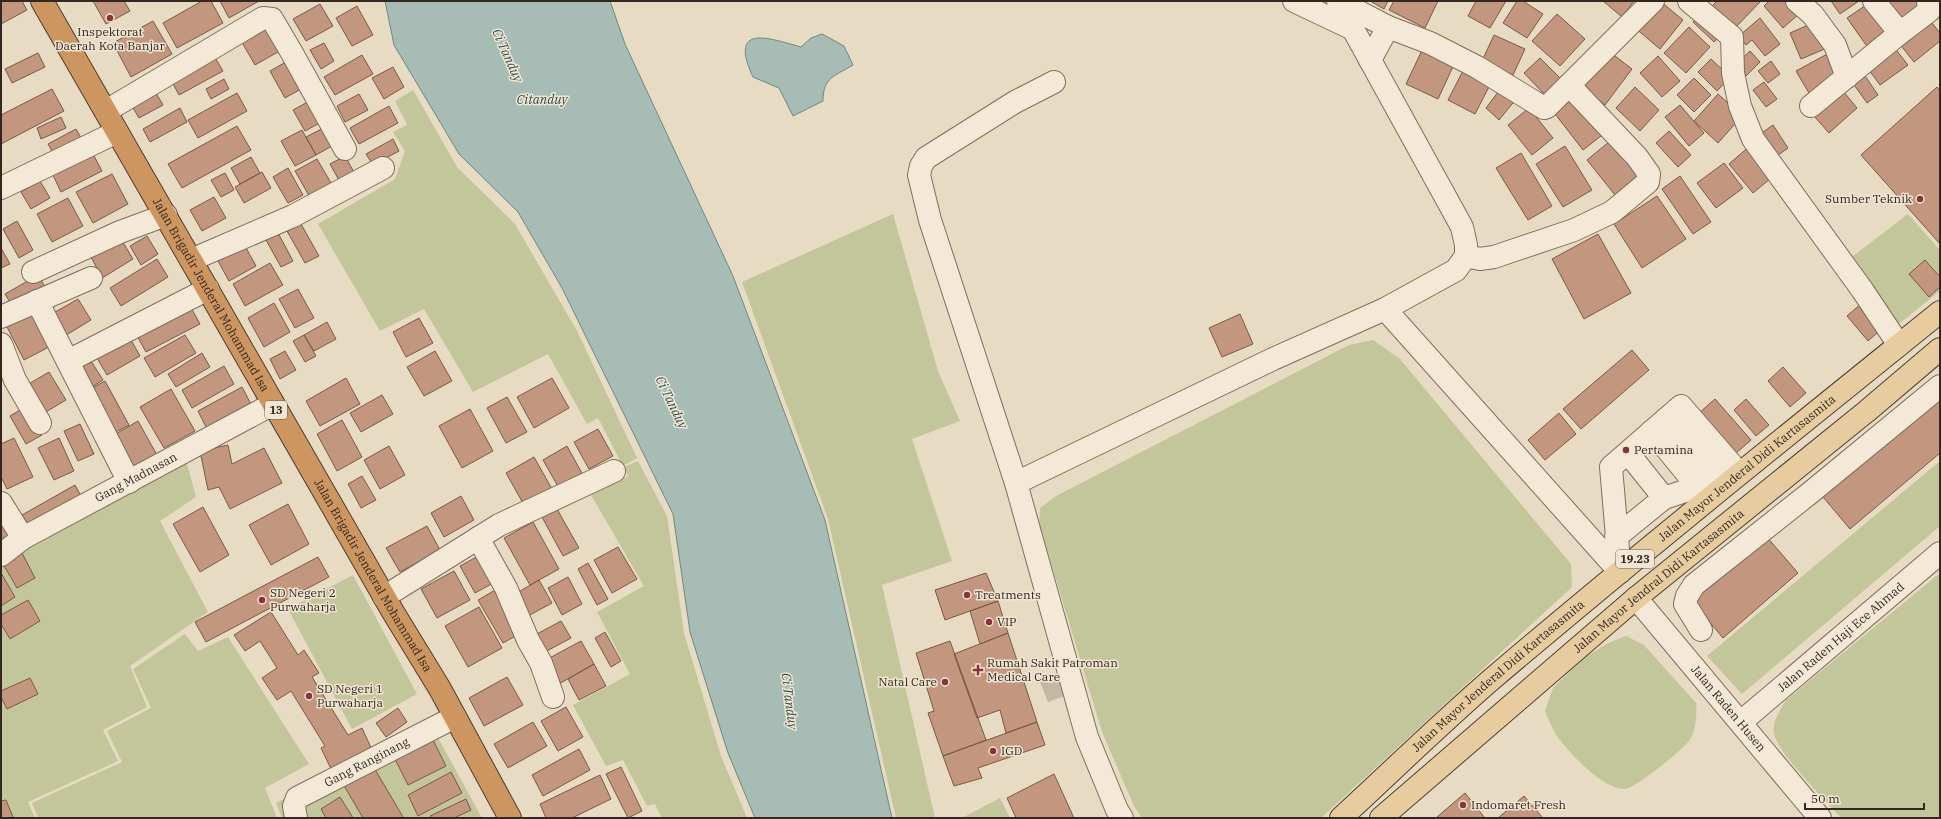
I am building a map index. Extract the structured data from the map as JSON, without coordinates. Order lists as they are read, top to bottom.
{
  "streets": {
    "highway": ["Jalan Brigadir Jenderal Mohammad Isa", "13"],
    "main road": ["Jalan Mayor Jenderal Didi Kartasasmita", "19.23", "Jalan Mayor Jendral Didi Kartasasmita"],
    "street": [
      "Gang Madnasan",
      "Jalan Raden Haji Ece Ahmad",
      "Jalan Raden Husen",
      "Gang Ranginang"
    ]
  },
  "crossings": [
    ["Jalan Brigadir Jenderal Mohammad Isa", "Gang Madnasan"],
    ["Jalan Brigadir Jenderal Mohammad Isa", "Gang Ranginang"],
    ["Jalan Mayor Jendral Didi Kartasasmita", "Jalan Raden Husen"],
    ["Jalan Raden Haji Ece Ahmad", "Jalan Raden Husen"]
  ],
  "water": ["Ci Tanduy", "Citanduy"],
  "places": {
    "other": [
      "Inspektorat Daerah Kota Banjar",
      "Sumber Teknik",
      "Pertamina",
      "Treatments",
      "SD Negeri 2 Purwaharja",
      "VIP",
      "Natal Care",
      "SD Negeri 1 Purwaharja",
      "IGD",
      "Indomaret Fresh"
    ],
    "health": ["Rumah Sakit Patroman Medical Care"]
  },
  "scale_bar": "50 m"
}
